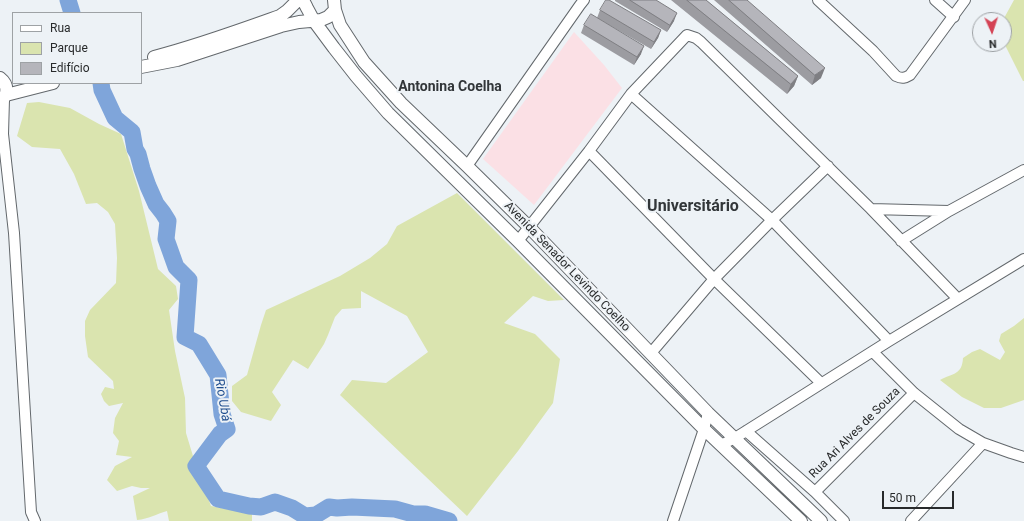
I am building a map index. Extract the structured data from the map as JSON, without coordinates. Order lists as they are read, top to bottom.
{
  "streets": {
    "street": ["Avenida Senador Levindo Coelho", "Rua Ari Alves de Souza"]
  },
  "districts": ["Antonina Coelha", "Universitário"],
  "water": ["Rio Ubá"],
  "legend": ["Rua", "Parque", "Edifício"],
  "scale_bar": "50 m",
  "north": "bottom"
}
